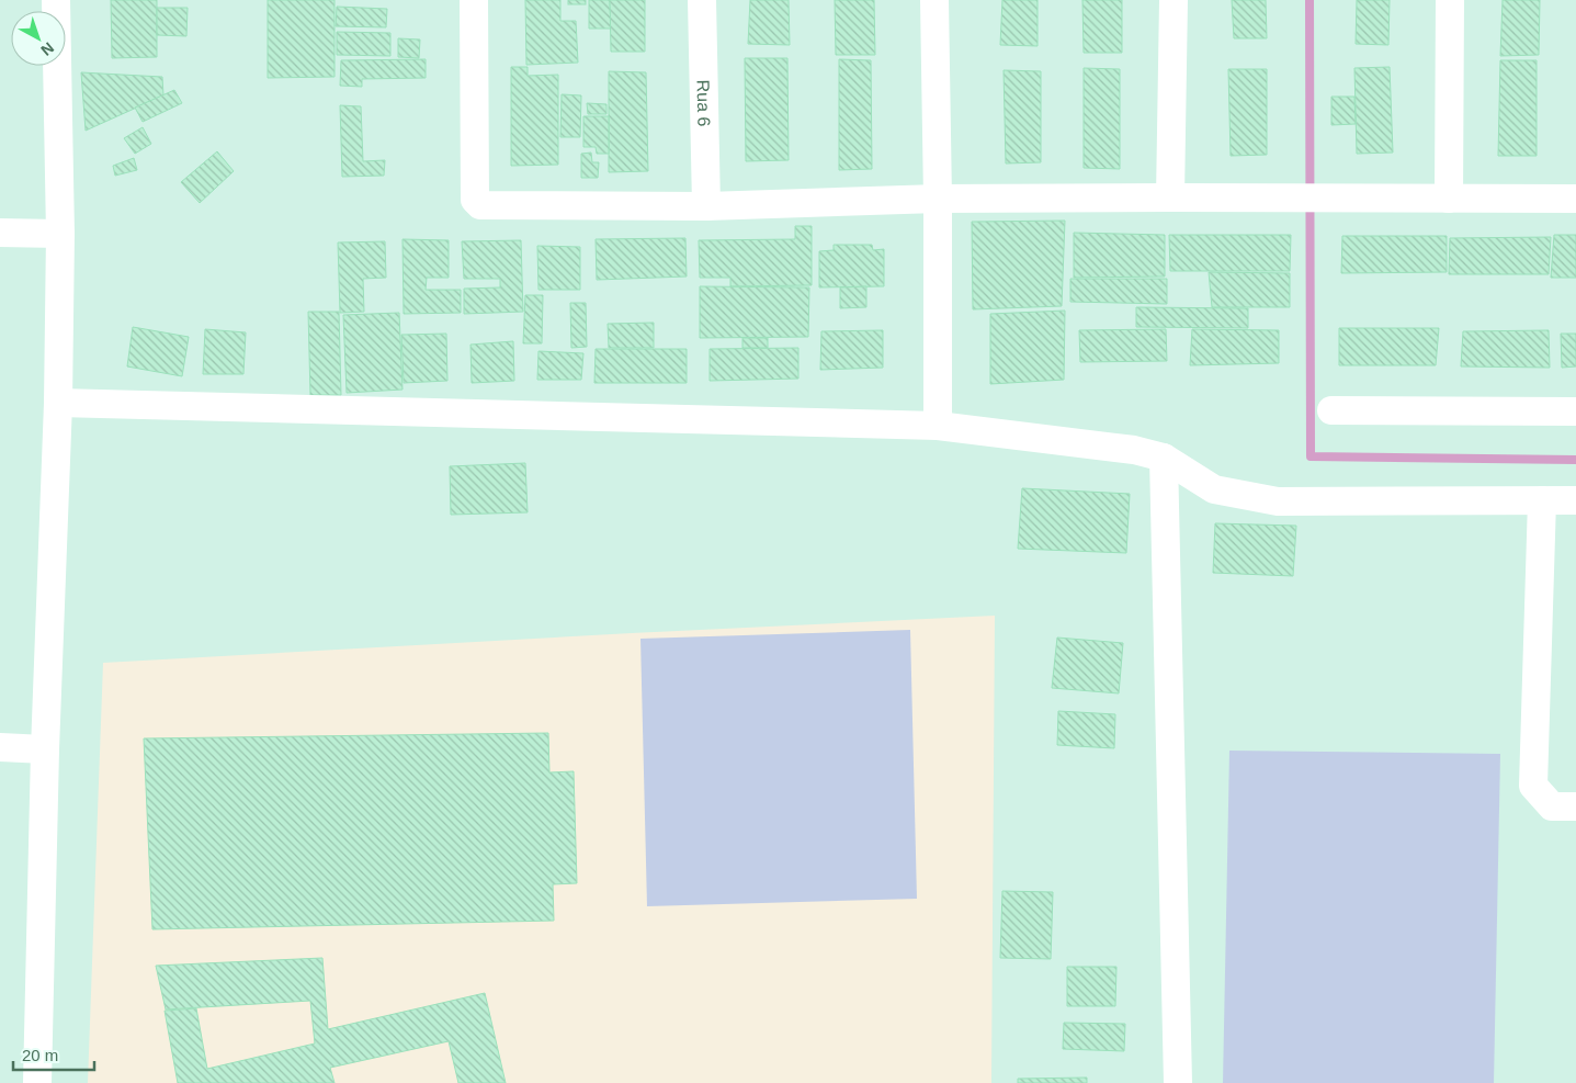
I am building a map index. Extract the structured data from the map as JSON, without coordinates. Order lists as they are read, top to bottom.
{
  "streets": {
    "street": ["Rua 6"]
  },
  "scale_bar": "20 m",
  "north": "bottom right"
}
